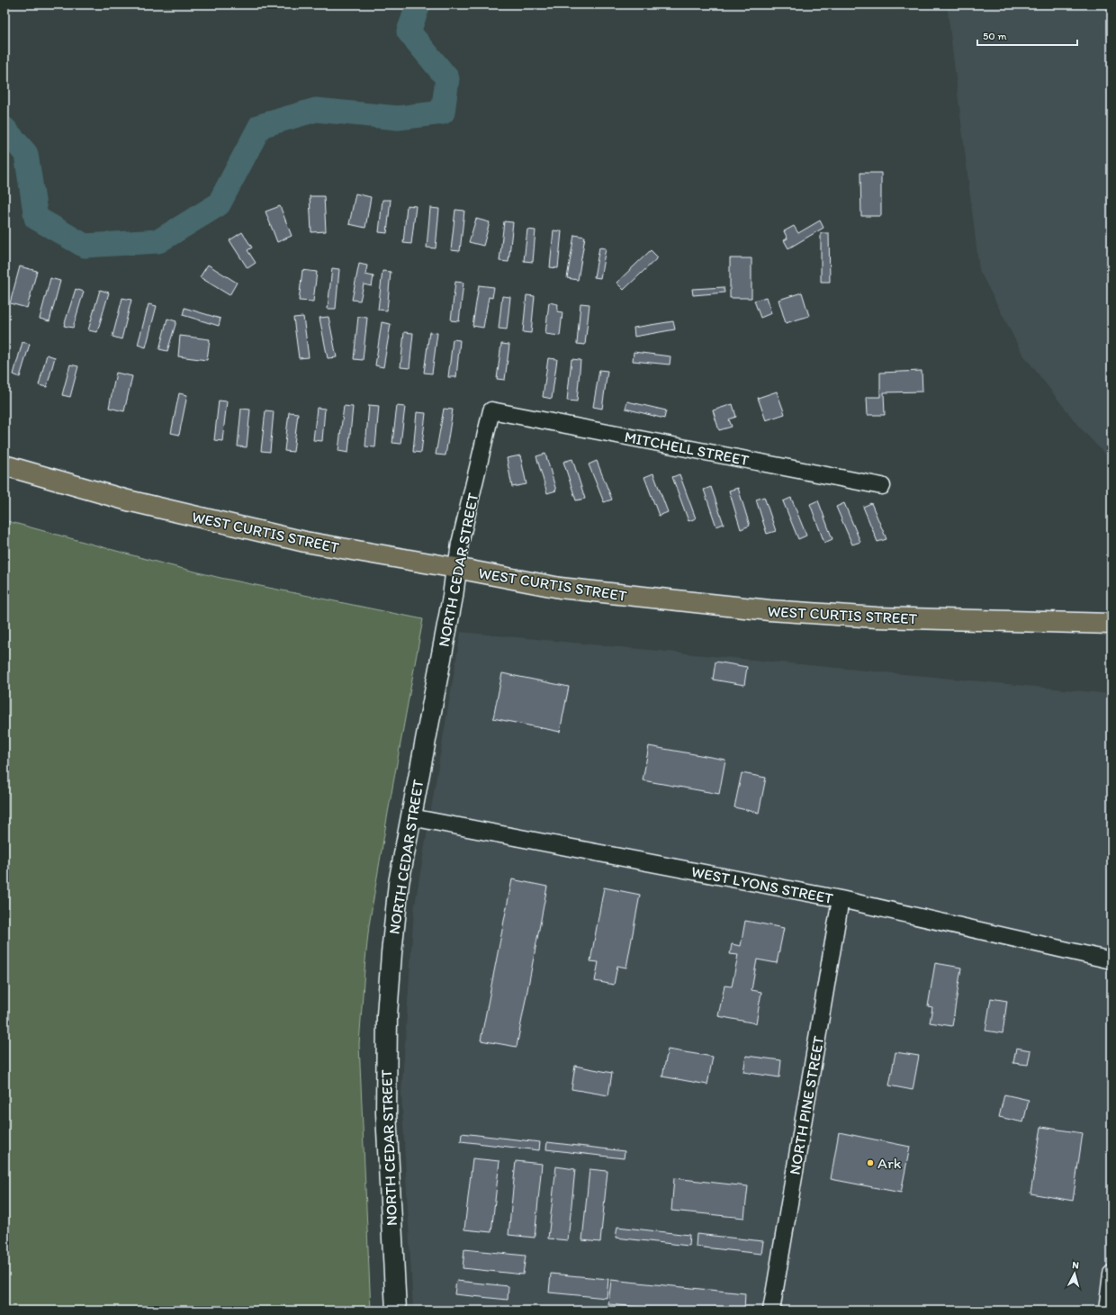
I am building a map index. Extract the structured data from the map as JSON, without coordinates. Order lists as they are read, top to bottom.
{
  "streets": {
    "main road": ["WEST CURTIS STREET"],
    "street": [
      "MITCHELL STREET",
      "NORTH CEDAR STREET",
      "WEST LYONS STREET",
      "NORTH PINE STREET"
    ]
  },
  "crossings": [
    ["MITCHELL STREET", "NORTH CEDAR STREET"],
    ["WEST CURTIS STREET", "NORTH CEDAR STREET"],
    ["NORTH CEDAR STREET", "WEST LYONS STREET"],
    ["WEST LYONS STREET", "NORTH PINE STREET"]
  ],
  "places": ["Ark"],
  "scale_bar": "50 m",
  "north": "top"
}
